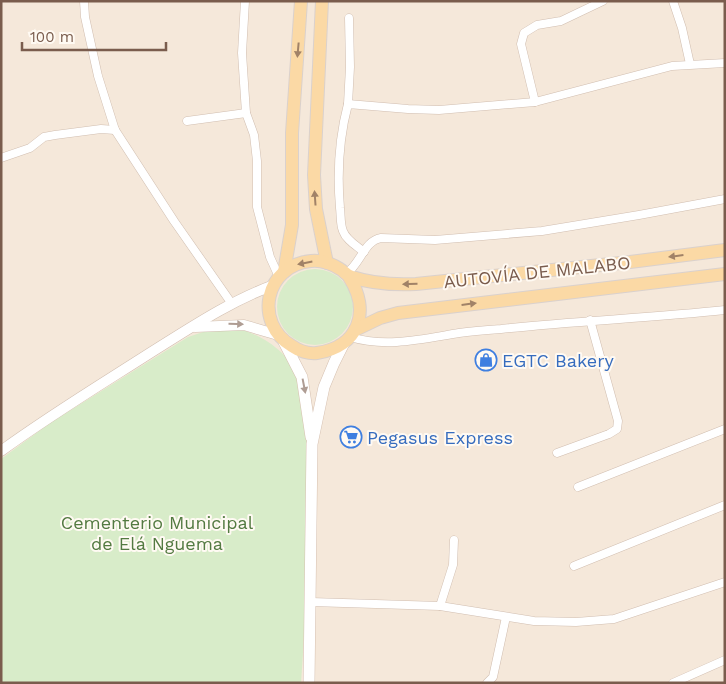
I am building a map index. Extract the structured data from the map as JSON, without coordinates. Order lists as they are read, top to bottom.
{
  "streets": {
    "main road": ["AUTOVÍA DE MALABO"]
  },
  "parks": ["Cementerio Municipal de Elá Nguema"],
  "places": {
    "shop": ["EGTC Bakery"],
    "supermarket": ["Pegasus Express"]
  },
  "scale_bar": "100 m"
}
